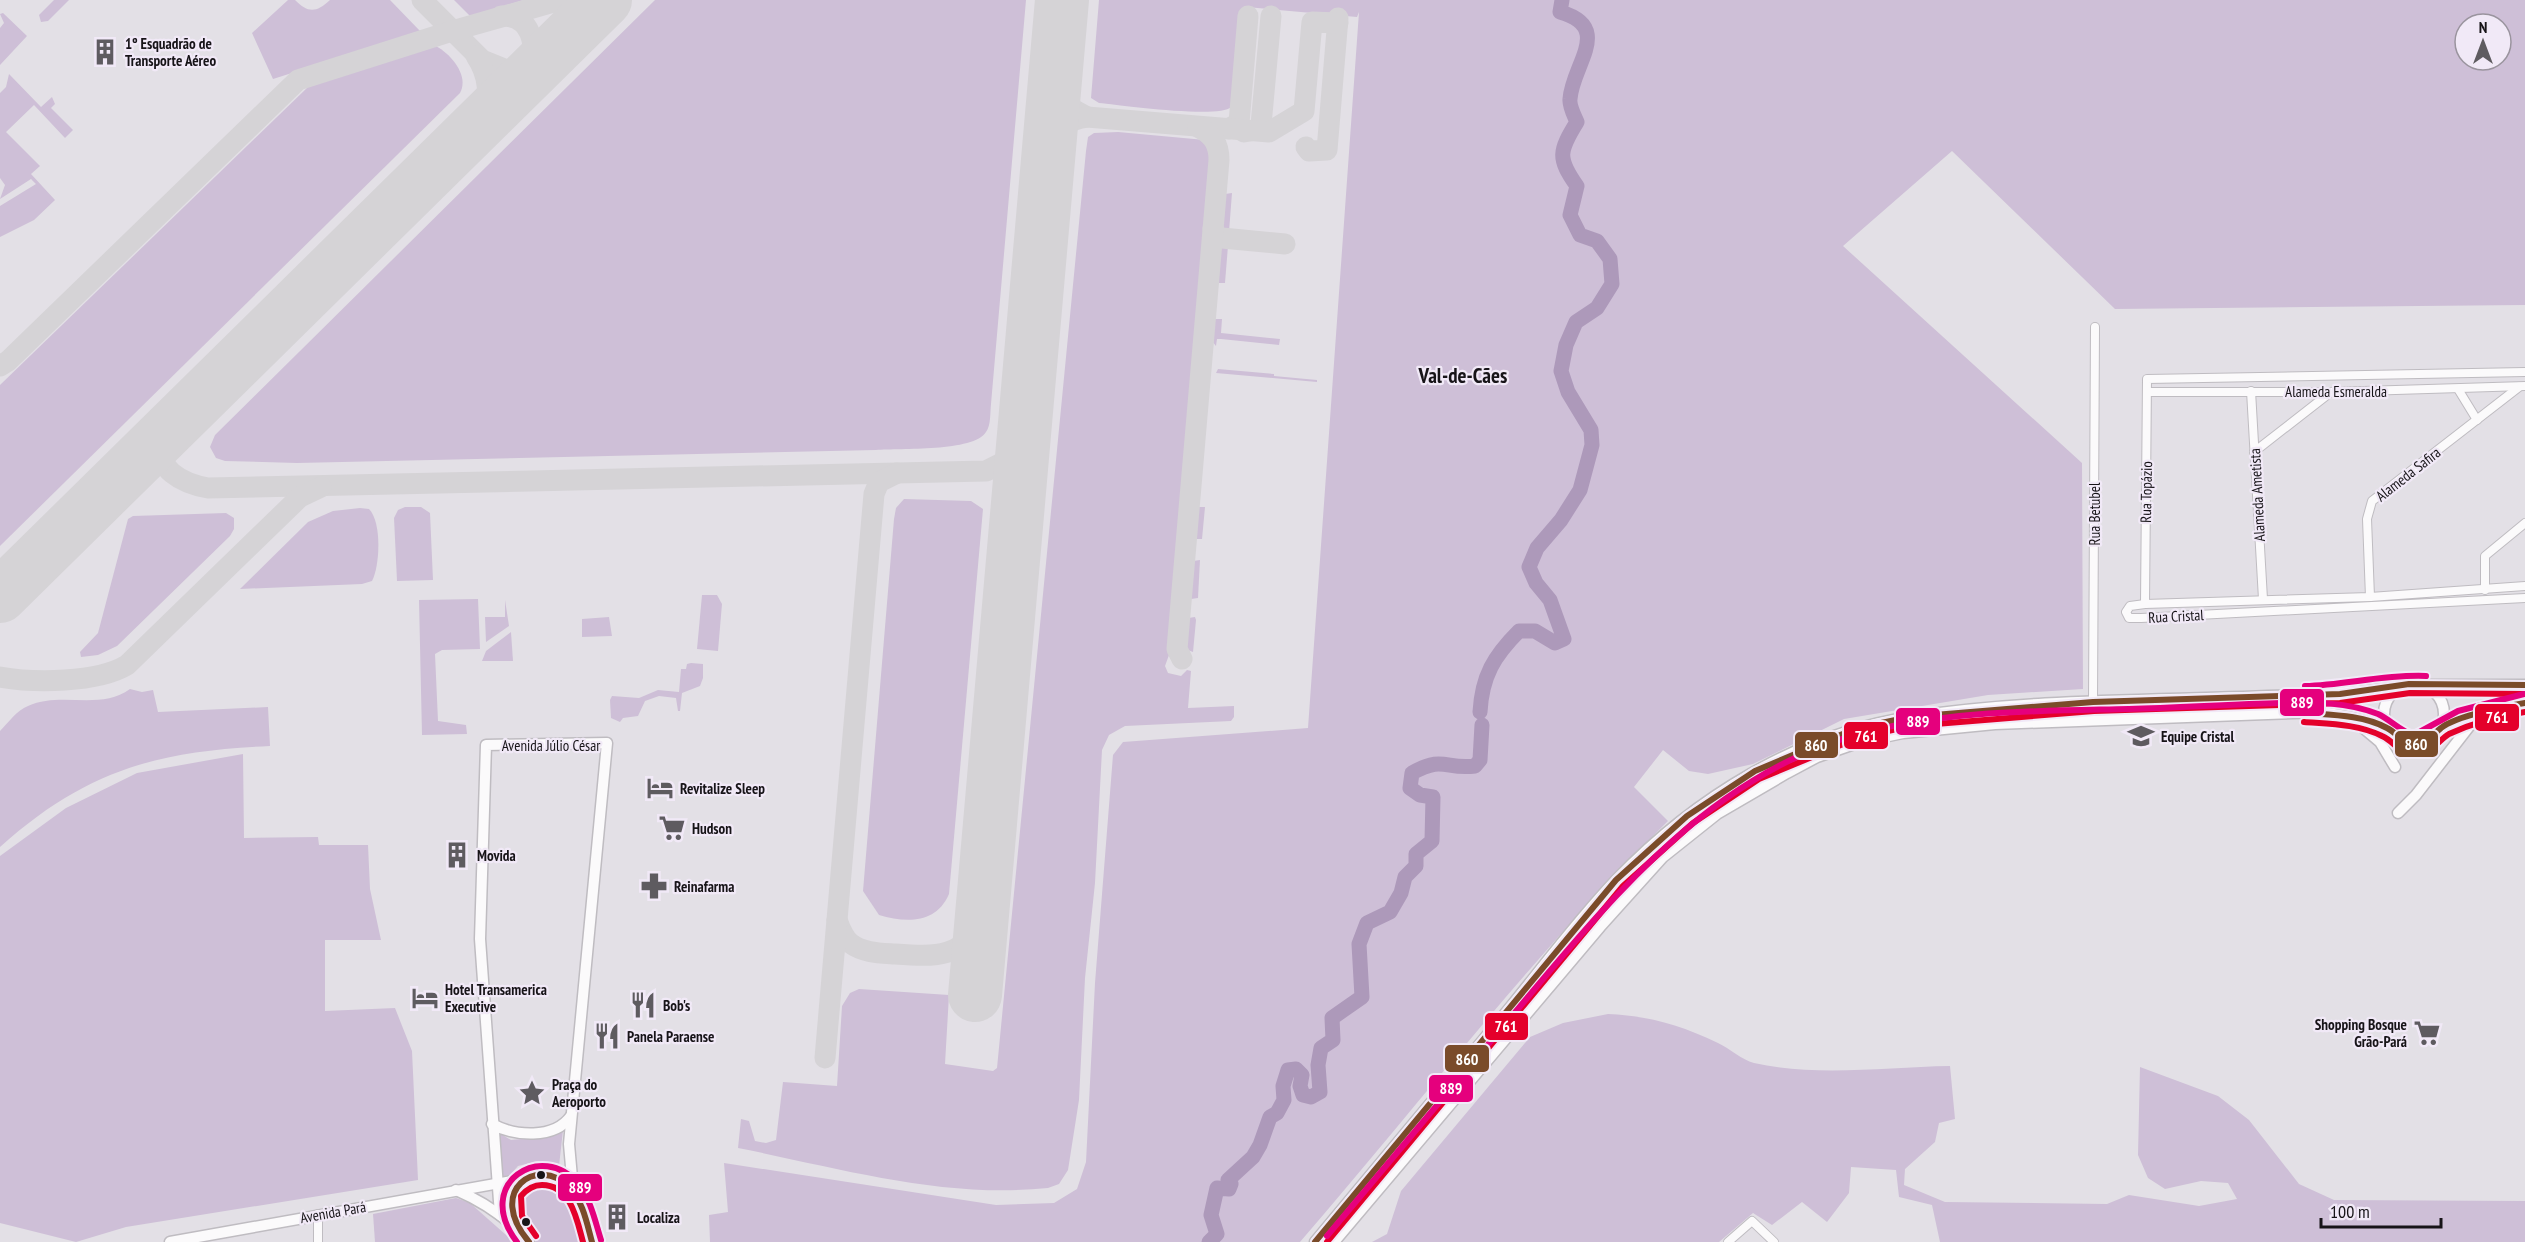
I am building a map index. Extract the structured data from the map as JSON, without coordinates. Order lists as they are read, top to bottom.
{
  "streets": {
    "street": [
      "Alameda Esmeralda",
      "Alameda Safira",
      "Rua Topázio",
      "Alameda Ametista",
      "Rua Betubel",
      "Rua Cristal",
      "Avenida Júlio César",
      "Avenida Pará"
    ]
  },
  "crossings": [
    ["Alameda Esmeralda", "Alameda Safira"],
    ["Alameda Esmeralda", "Rua Topázio"],
    ["Alameda Esmeralda", "Alameda Ametista"],
    ["Alameda Safira", "Rua Cristal"],
    ["Rua Topázio", "Rua Cristal"],
    ["Alameda Ametista", "Rua Cristal"],
    ["Avenida Júlio César", "Avenida Pará"]
  ],
  "districts": ["Val-de-Cães"],
  "places": {
    "building": ["1º Esquadrão de Transporte Aéreo", "Movida", "Localiza"],
    "school or university": ["Equipe Cristal"],
    "hotel": ["Revitalize Sleep", "Hotel Transamerica Executive"],
    "supermarket": ["Hudson", "Shopping Bosque Grão-Pará"],
    "pharmacy": ["Reinafarma"],
    "restaurant": ["Bob's", "Panela Paraense"],
    "place": ["Praça do Aeroporto"]
  },
  "lines": ["transit line 889", "transit line 860", "transit line 761"],
  "scale_bar": "100 m",
  "north": "top"
}
